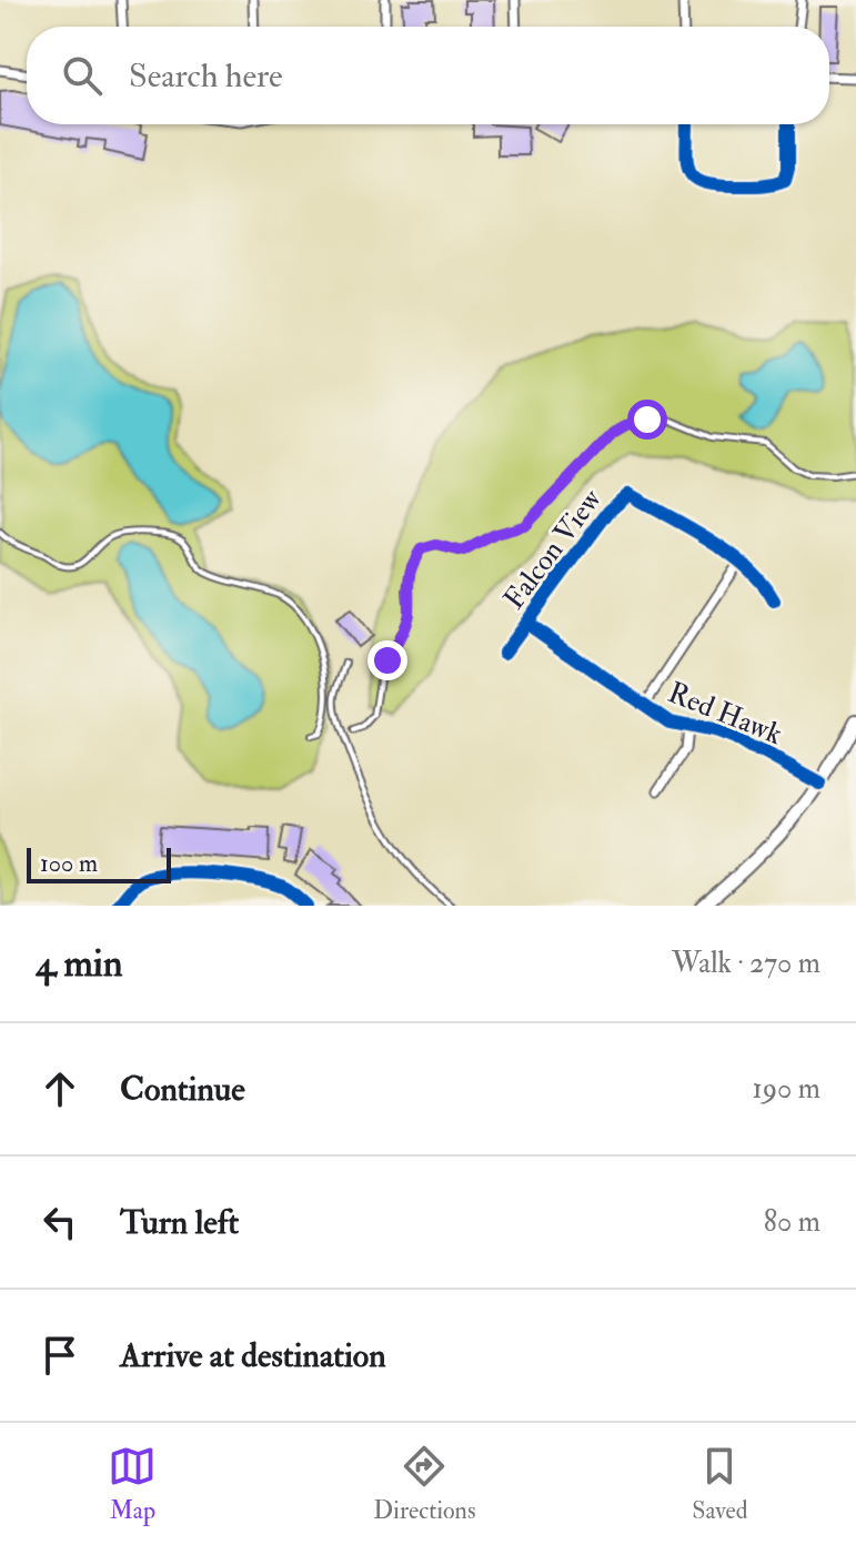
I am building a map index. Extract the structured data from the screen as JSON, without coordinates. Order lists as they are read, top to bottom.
{
  "streets": {
    "street": ["Falcon View", "Red Hawk"]
  },
  "crossings": [
    ["Falcon View", "Red Hawk"]
  ],
  "scale_bar": "100 m",
  "page": {
    "search": "Search here",
    "scale": "100 m",
    "heading": ["4 min", "Walk · 270 m"],
    "list": [
      ["Continue", "190 m"],
      ["Turn left", "80 m"],
      "Arrive at destination"
    ],
    "nav": ["Map", "Directions", "Saved"]
  }
}
